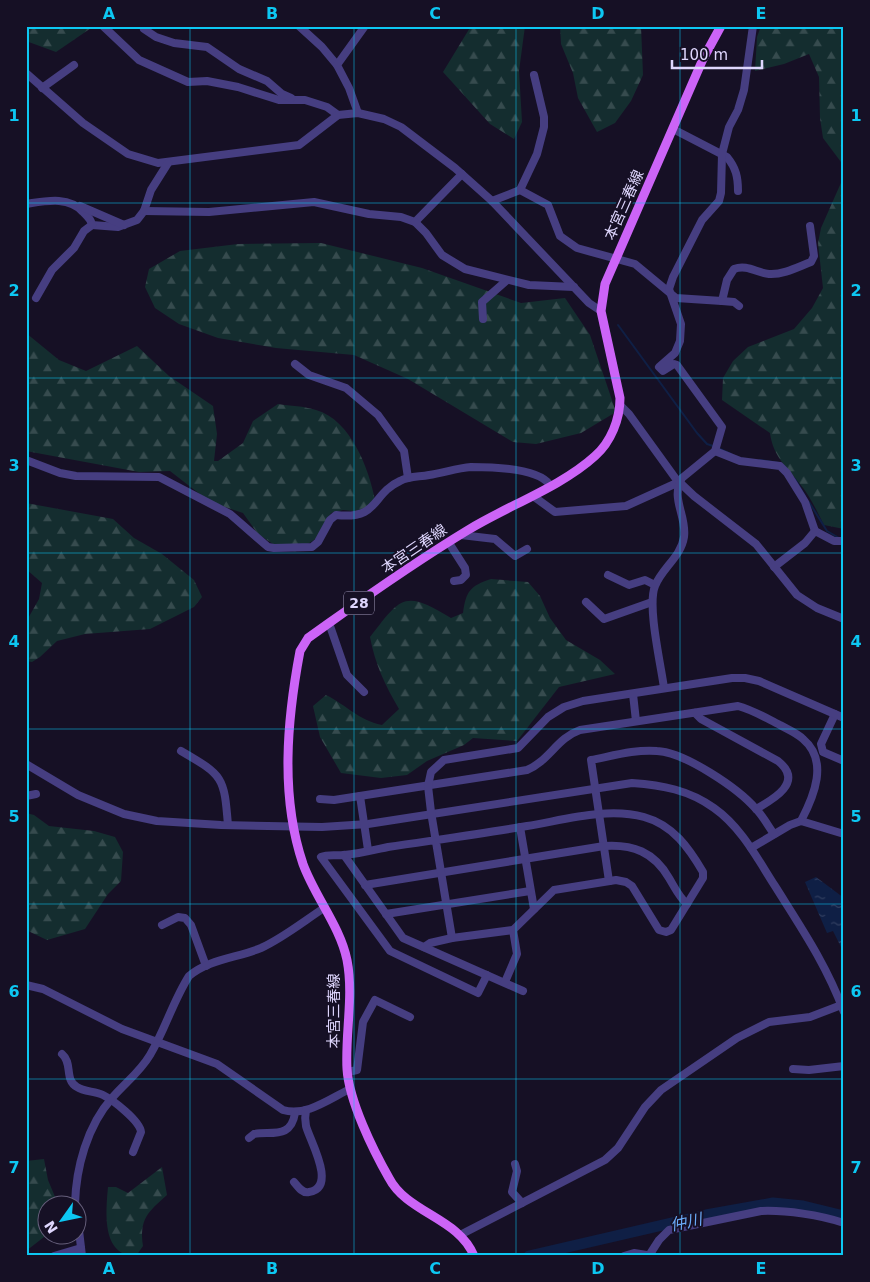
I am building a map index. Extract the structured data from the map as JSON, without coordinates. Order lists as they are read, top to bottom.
{
  "streets": {
    "main road": ["本宮三春線", "28"]
  },
  "water": ["仲川"],
  "scale_bar": "100 m",
  "north": "bottom left",
  "grid": {
    "columns": [
      "A",
      "B",
      "C",
      "D",
      "E"
    ],
    "rows": [
      "1",
      "2",
      "3",
      "4",
      "5",
      "6",
      "7"
    ]
  }
}
